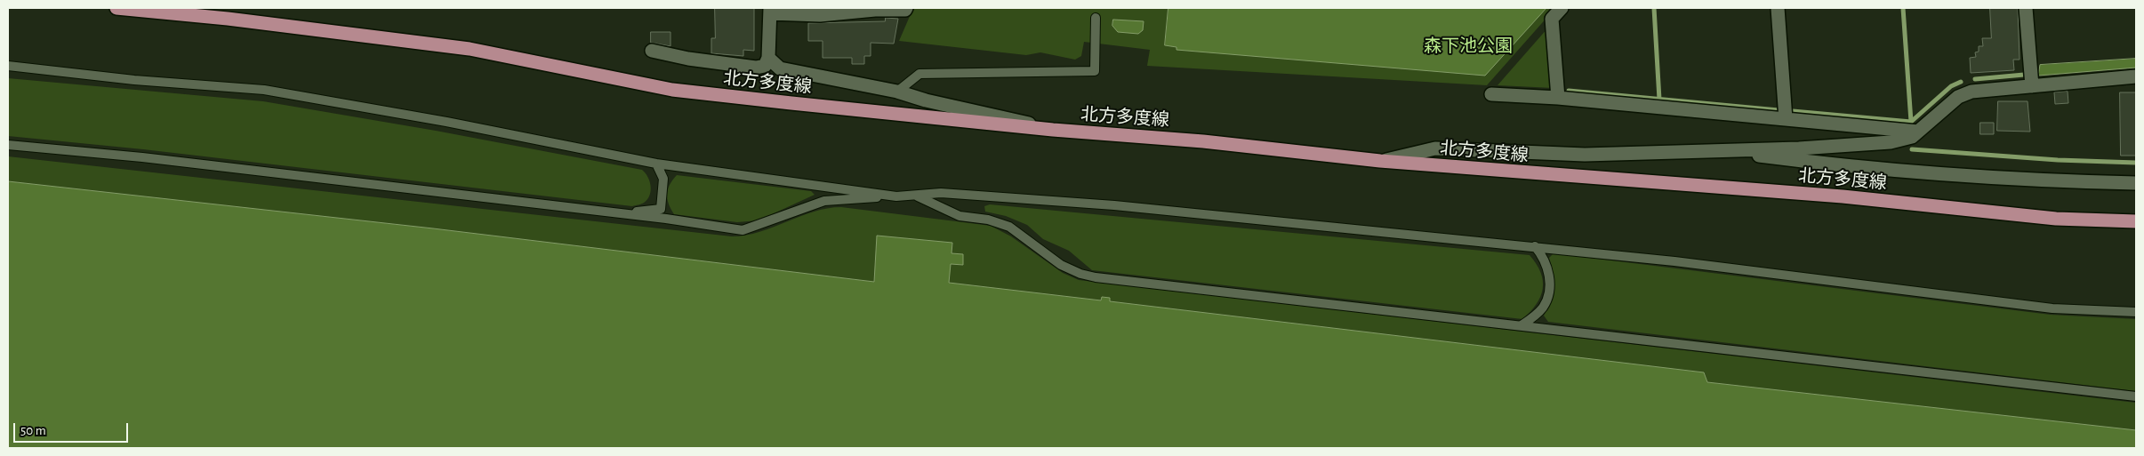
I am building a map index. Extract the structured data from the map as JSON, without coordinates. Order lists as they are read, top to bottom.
{
  "streets": {
    "main road": ["北方多度線"]
  },
  "parks": ["森下池公園"],
  "scale_bar": "50 m"
}
